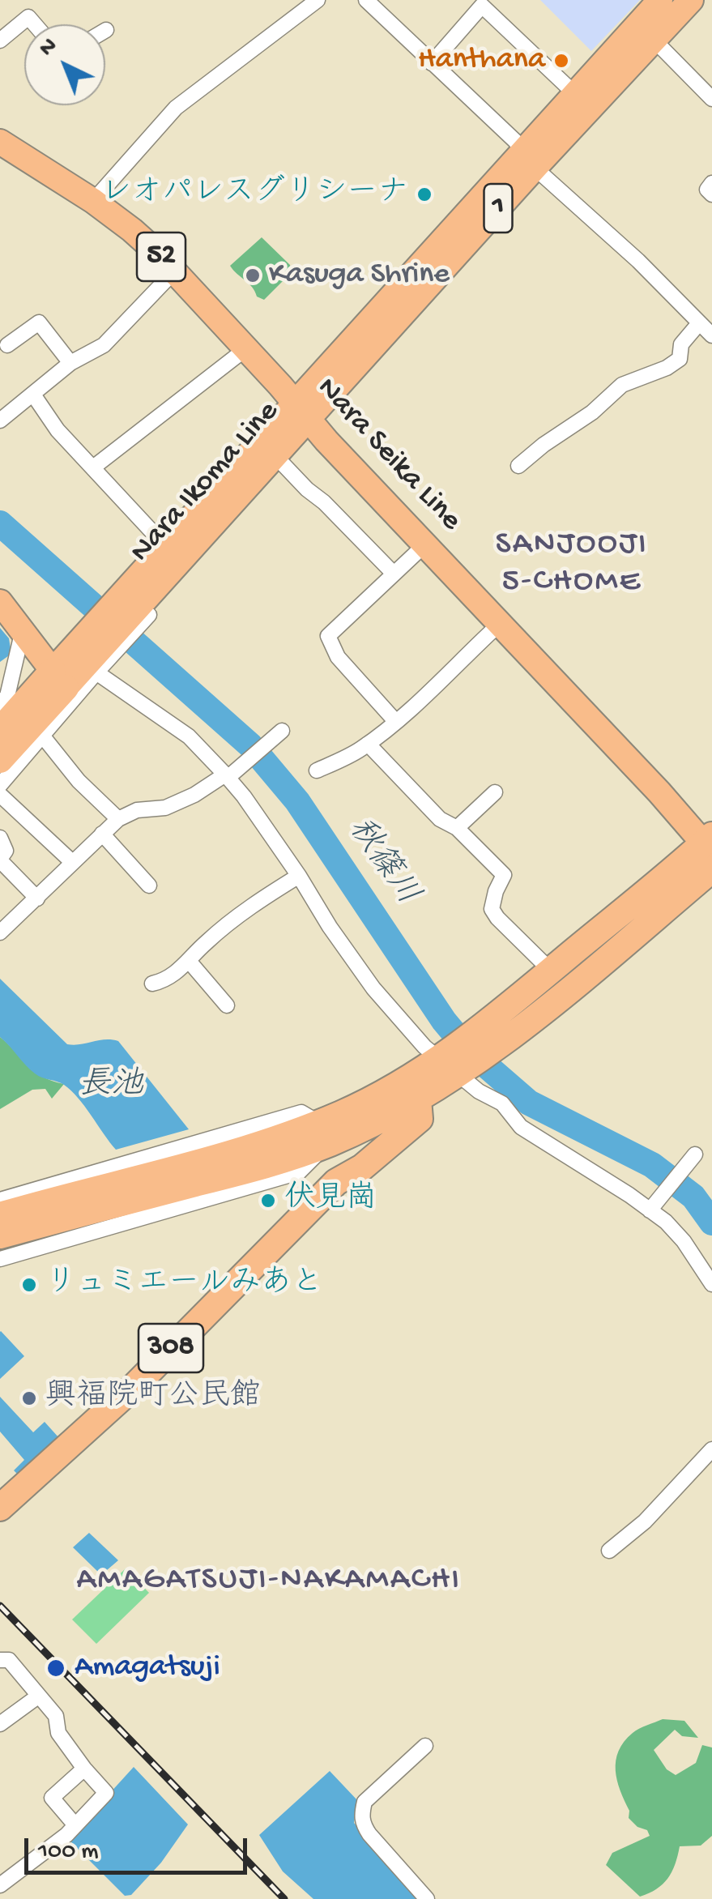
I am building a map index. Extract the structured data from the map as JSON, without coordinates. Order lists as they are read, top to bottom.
{
  "streets": {
    "highway": ["308"],
    "main road": [
      "1",
      "52",
      "Nara Seika Line",
      "Nara Ikoma Line"
    ]
  },
  "crossings": [
    ["Nara Seika Line", "Nara Ikoma Line"]
  ],
  "districts": ["SANJOOJI 5-CHOME", "AMAGATSUJI-NAKAMACHI"],
  "water": ["秋篠川", "長池"],
  "places": [
    "Hanthana",
    "レオパレスグリシーナ",
    "Kasuga Shrine",
    "伏見崗",
    "リュミエールみあと",
    "興福院町公民館",
    "Amagatsuji"
  ],
  "scale_bar": "100 m",
  "north": "top left"
}
